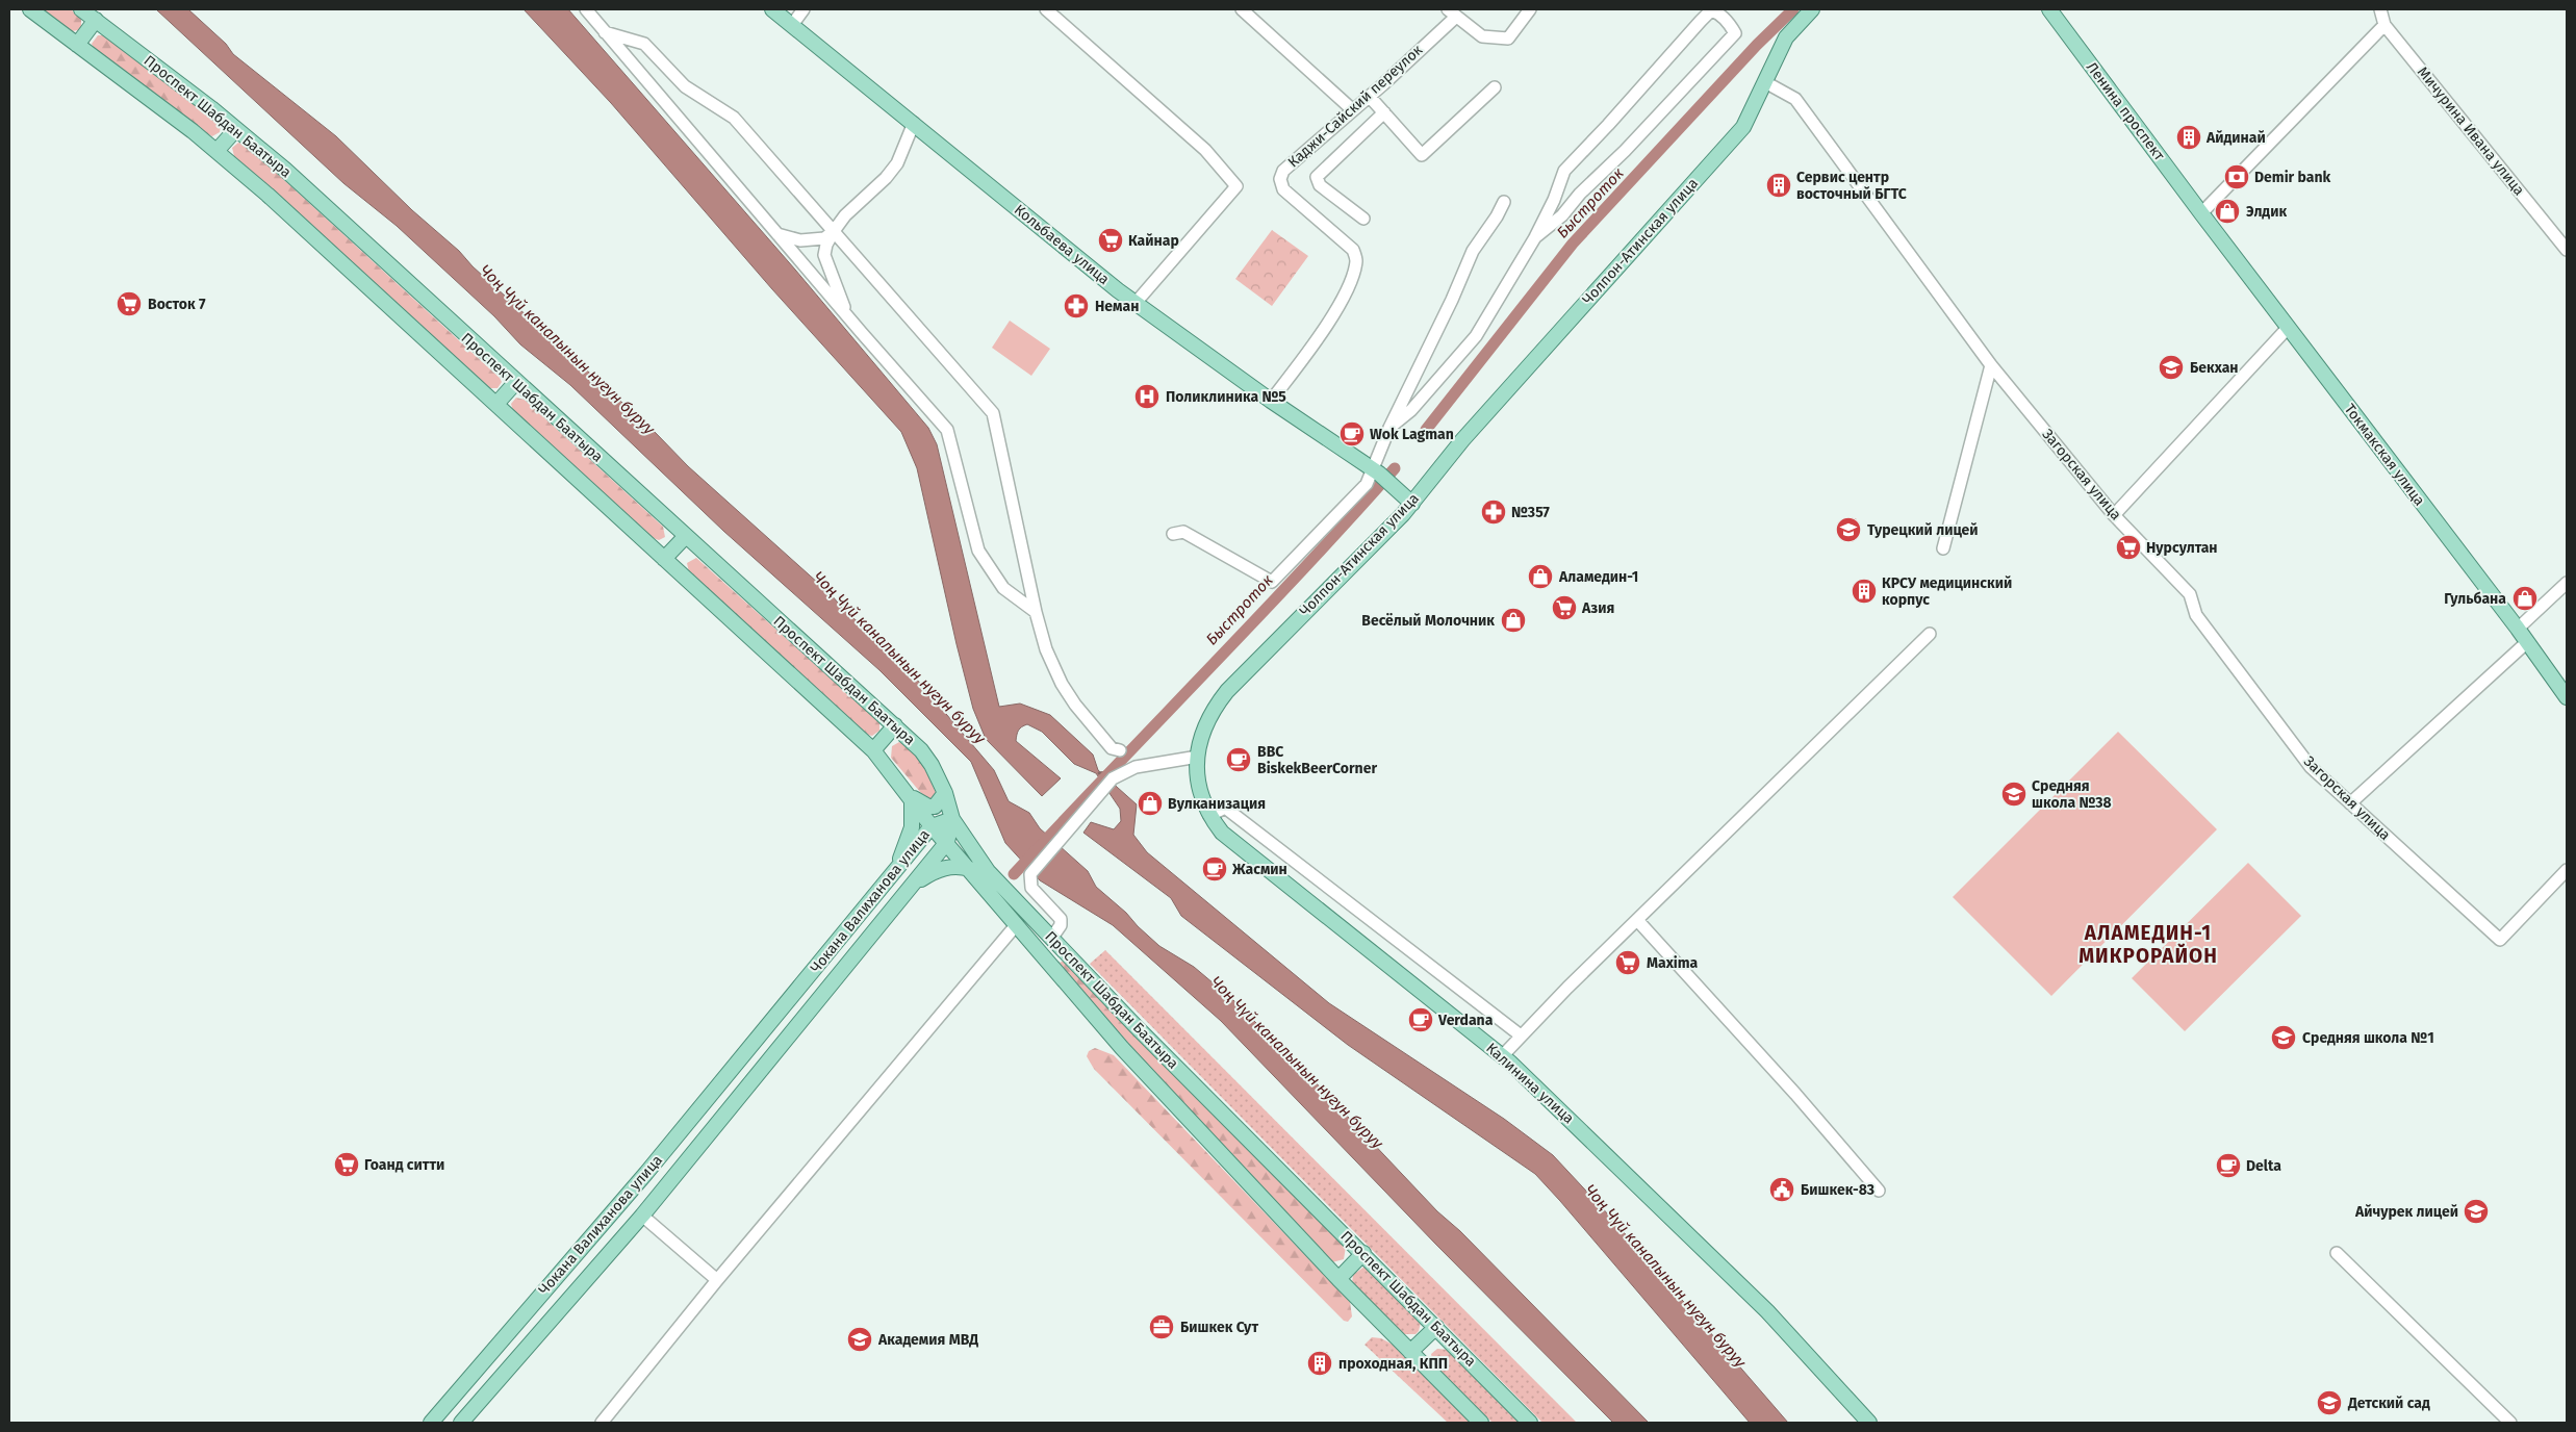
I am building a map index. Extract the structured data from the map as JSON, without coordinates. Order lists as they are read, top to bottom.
{
  "streets": {
    "main road": [
      "Ленина проспект",
      "Проспект Шабдан Баатыра",
      "Чолпон-Атинская улица",
      "Кольбаева улица",
      "Токмакская улица",
      "Чокана Валиханова улица",
      "Калинина улица"
    ],
    "street": ["Каджи-Сайский переулок", "Мичурина Ивана улица", "Загорская улица"]
  },
  "crossings": [
    ["Каджи-Сайский переулок", "Кольбаева улица"],
    ["Ленина проспект", "Токмакская улица"],
    ["Проспект Шабдан Баатыра", "Чокана Валиханова улица"],
    ["Чолпон-Атинская улица", "Кольбаева улица"],
    ["Чолпон-Атинская улица", "Загорская улица"],
    ["Чолпон-Атинская улица", "Калинина улица"]
  ],
  "districts": ["АЛАМЕДИН-1 МИКРОРАЙОН"],
  "water": ["Быстроток", "Чоң Чүй каналынын нугун буруу"],
  "places": {
    "building": [
      "Айдинай",
      "Сервис центр восточный БГТС",
      "КРСУ медицинский корпус",
      "проходная, КПП"
    ],
    "bank": ["Demir bank"],
    "shop": [
      "Элдик",
      "Аламедин-1",
      "Гульбана",
      "Весёлый Молочник",
      "Вулканизация"
    ],
    "supermarket": [
      "Кайнар",
      "Восток 7",
      "Нурсултан",
      "Азия",
      "Maxima",
      "Гоанд ситти"
    ],
    "pharmacy": ["Неман", "№357"],
    "school or university": [
      "Бекхан",
      "Турецкий лицей",
      "Средняя школа №38",
      "Средняя школа №1",
      "Айчурек лицей",
      "Академия МВД",
      "Детский сад"
    ],
    "hospital": ["Поликлиника №5"],
    "cafe": [
      "Wok Lagman",
      "BBC BiskekBeerCorner",
      "Жасмин",
      "Verdana",
      "Delta"
    ],
    "public building": ["Бишкек-83"],
    "office": ["Бишкек Сут"]
  }
}
